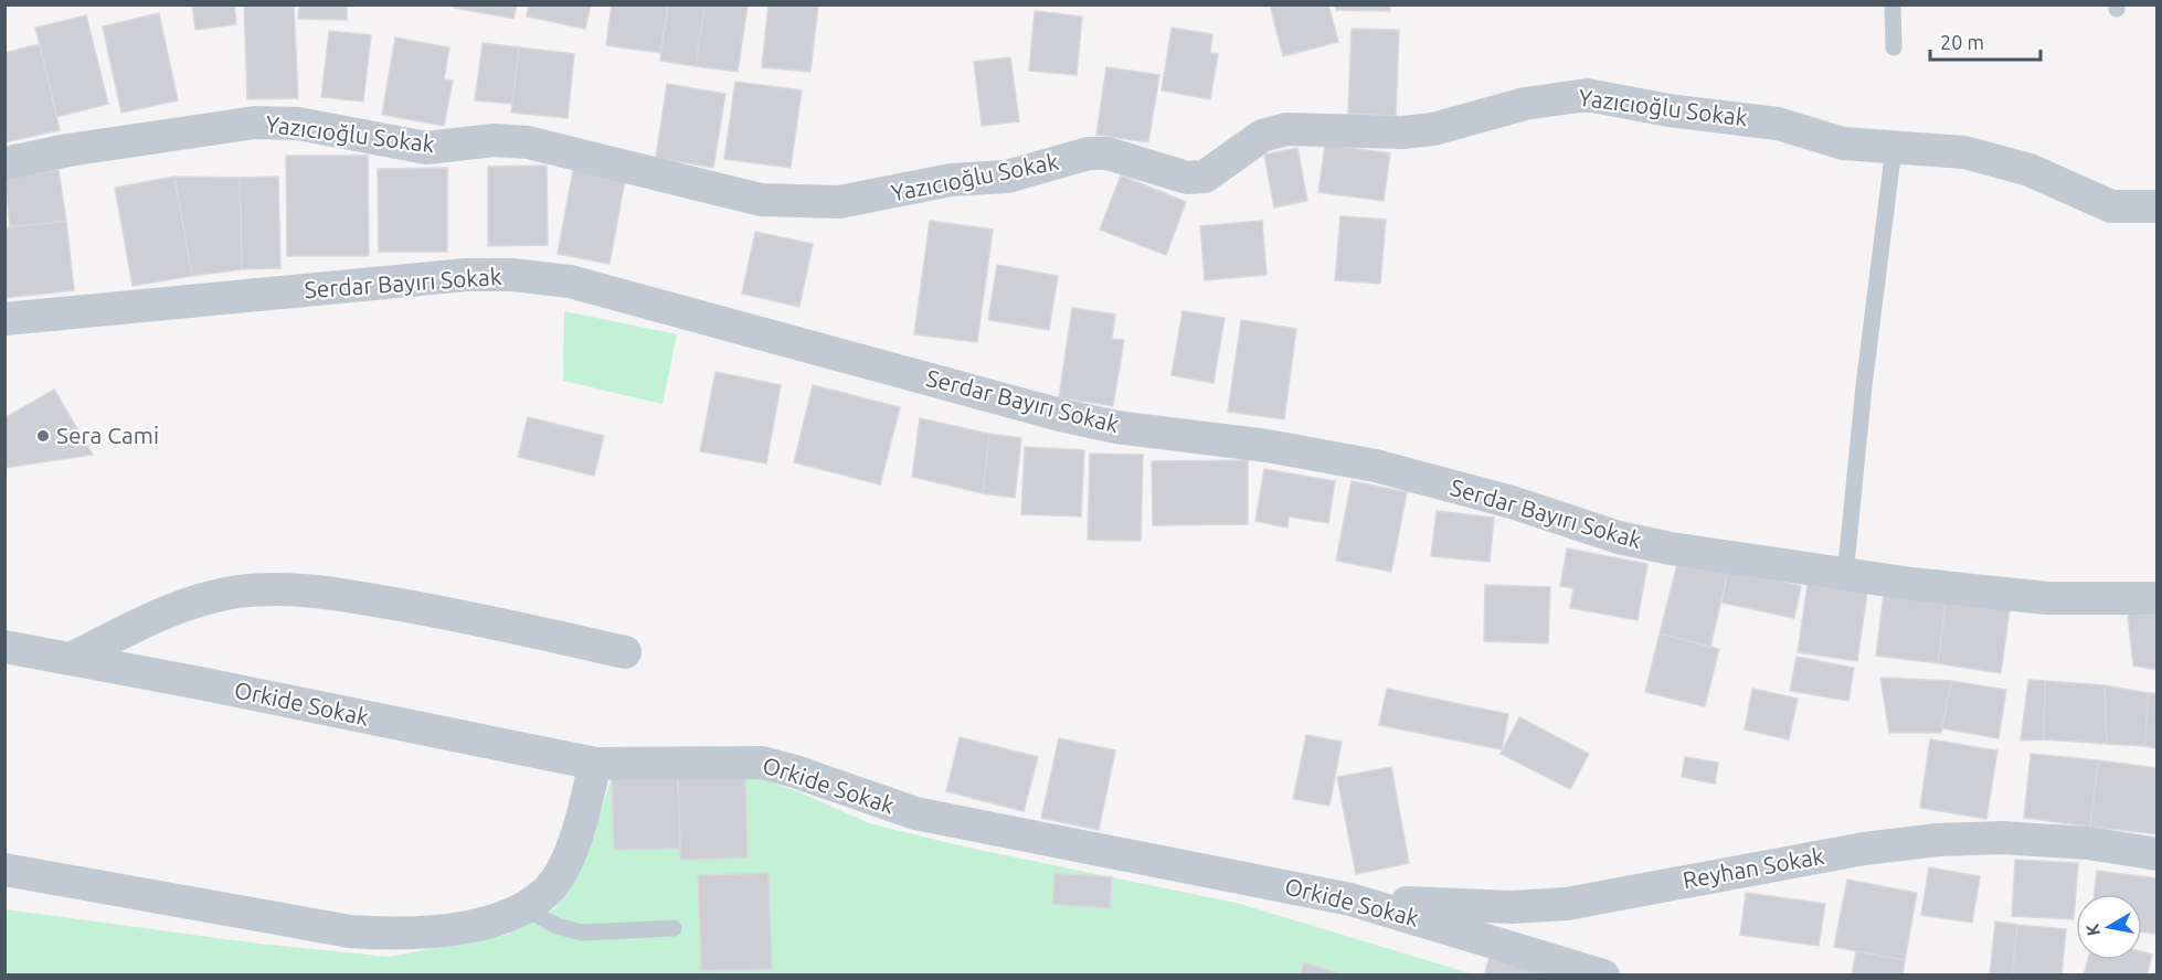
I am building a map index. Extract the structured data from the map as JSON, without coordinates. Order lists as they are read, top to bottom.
{
  "streets": {
    "street": [
      "Yazıcıoğlu Sokak",
      "Serdar Bayırı Sokak",
      "Orkide Sokak",
      "Reyhan Sokak"
    ]
  },
  "crossings": [
    ["Orkide Sokak", "Reyhan Sokak"]
  ],
  "places": ["Sera Cami"],
  "scale_bar": "20 m",
  "north": "left"
}
